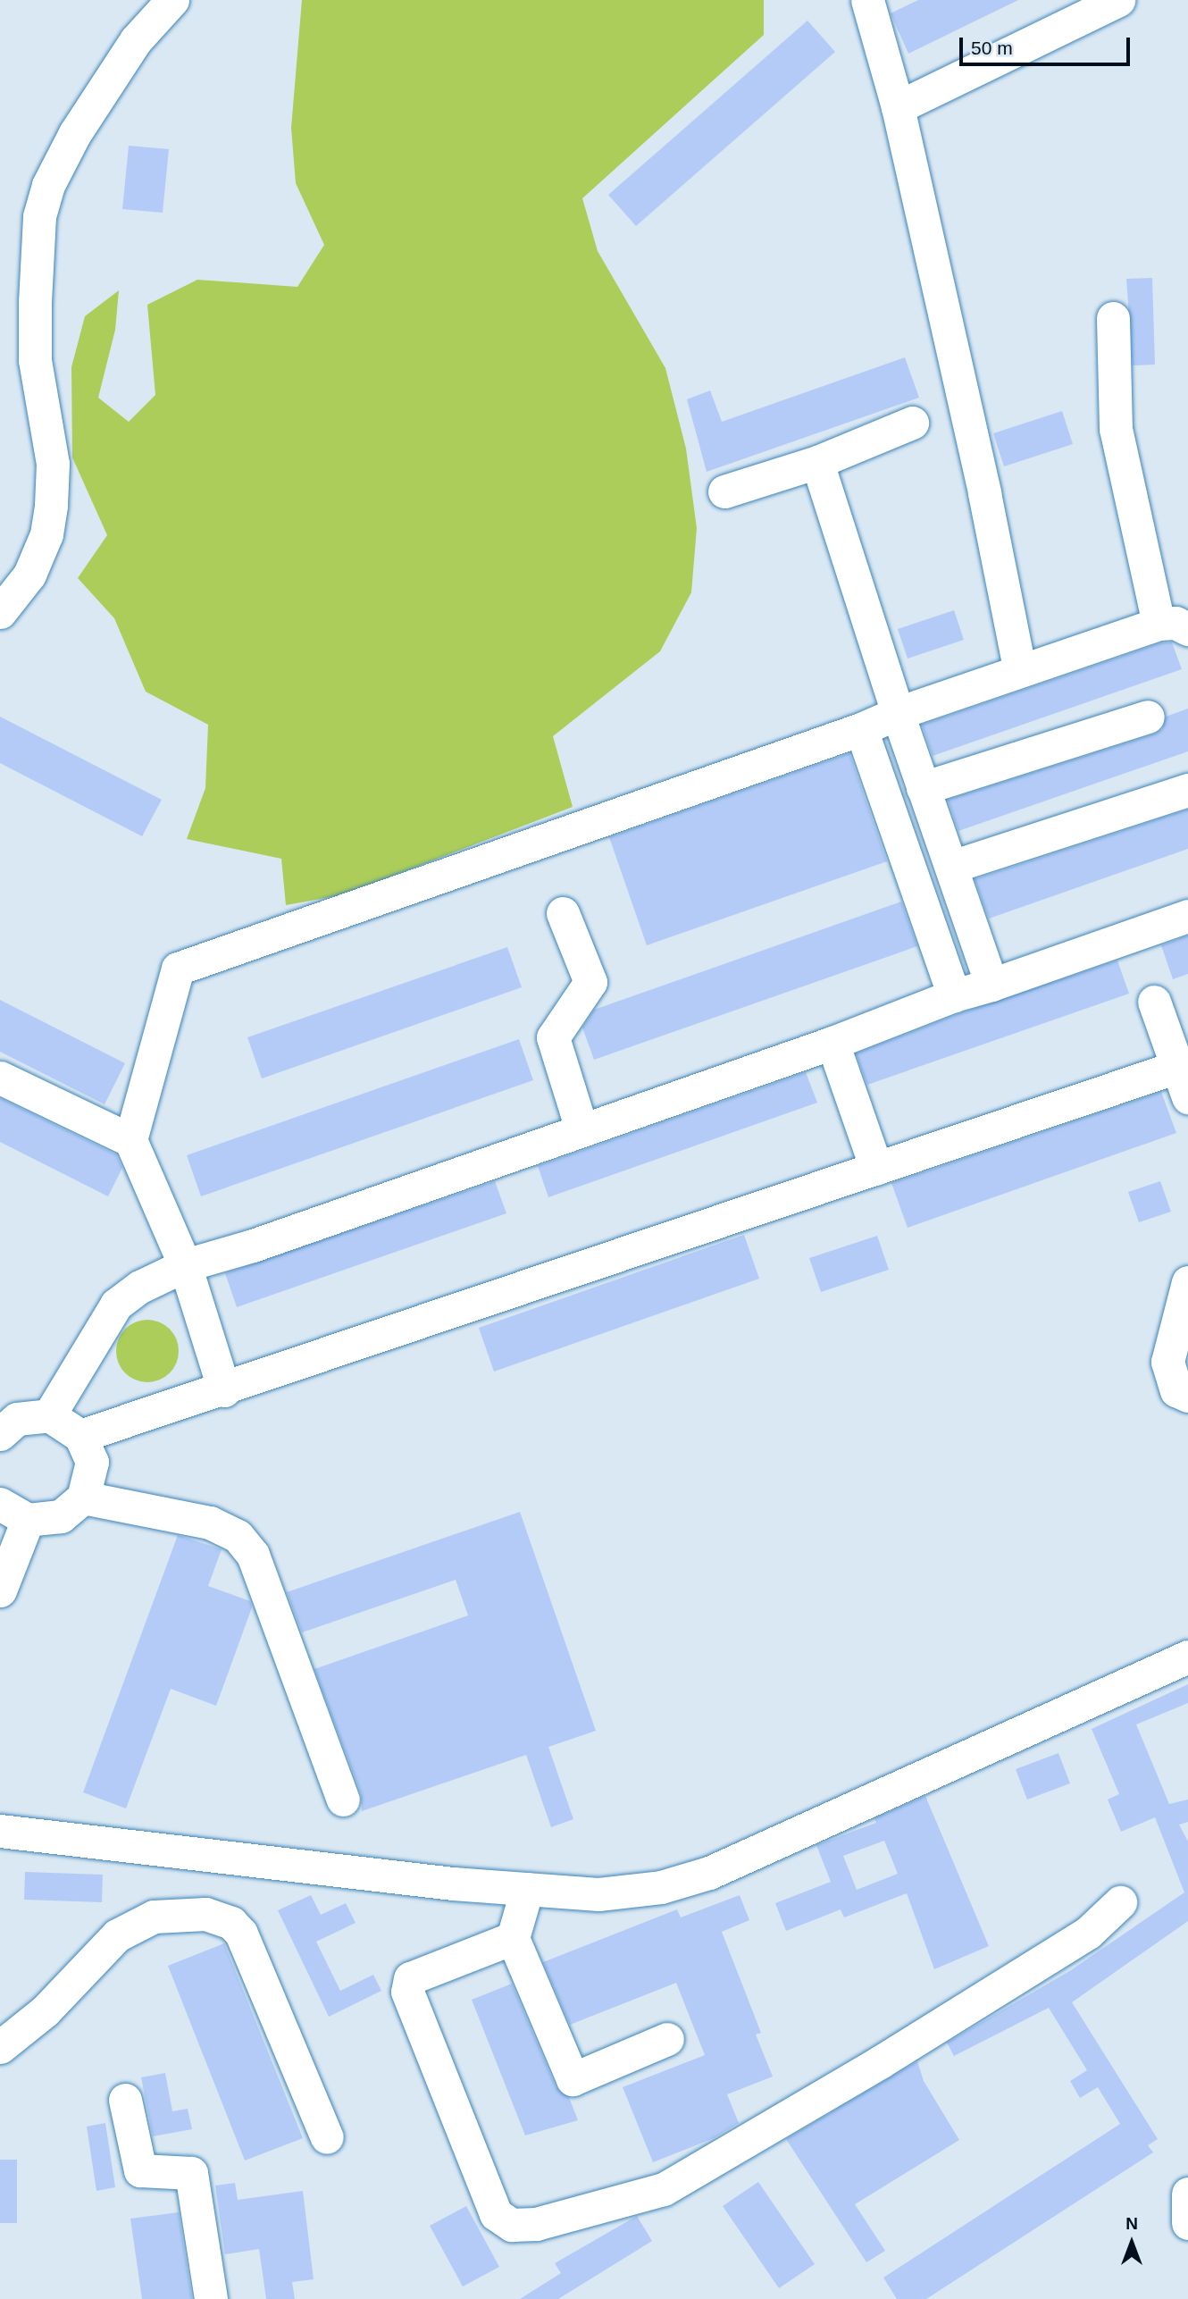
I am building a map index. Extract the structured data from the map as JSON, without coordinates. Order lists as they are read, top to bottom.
{
  "scale_bar": "50 m",
  "north": "top"
}
